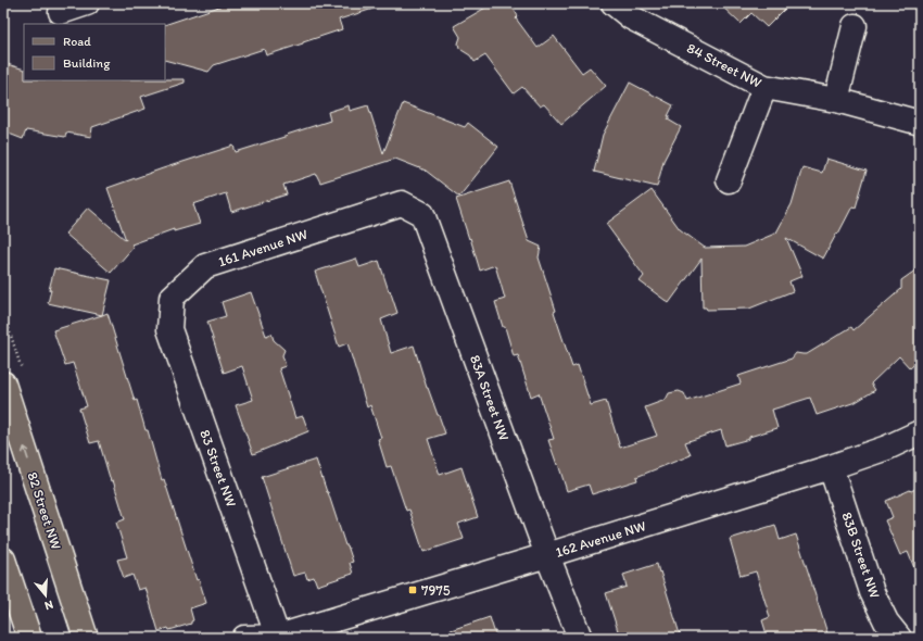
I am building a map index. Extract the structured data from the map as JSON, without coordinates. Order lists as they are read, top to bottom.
{
  "streets": {
    "main road": ["82 Street NW"],
    "street": [
      "84 Street NW",
      "161 Avenue NW",
      "83A Street NW",
      "83 Street NW",
      "162 Avenue NW",
      "83B Street NW"
    ]
  },
  "crossings": [
    ["161 Avenue NW", "83A Street NW"],
    ["161 Avenue NW", "83 Street NW"],
    ["83A Street NW", "162 Avenue NW"],
    ["83 Street NW", "162 Avenue NW"],
    ["162 Avenue NW", "83B Street NW"]
  ],
  "places": {
    "transit": ["7975"]
  },
  "legend": ["Road", "Building"],
  "north": "bottom"
}
